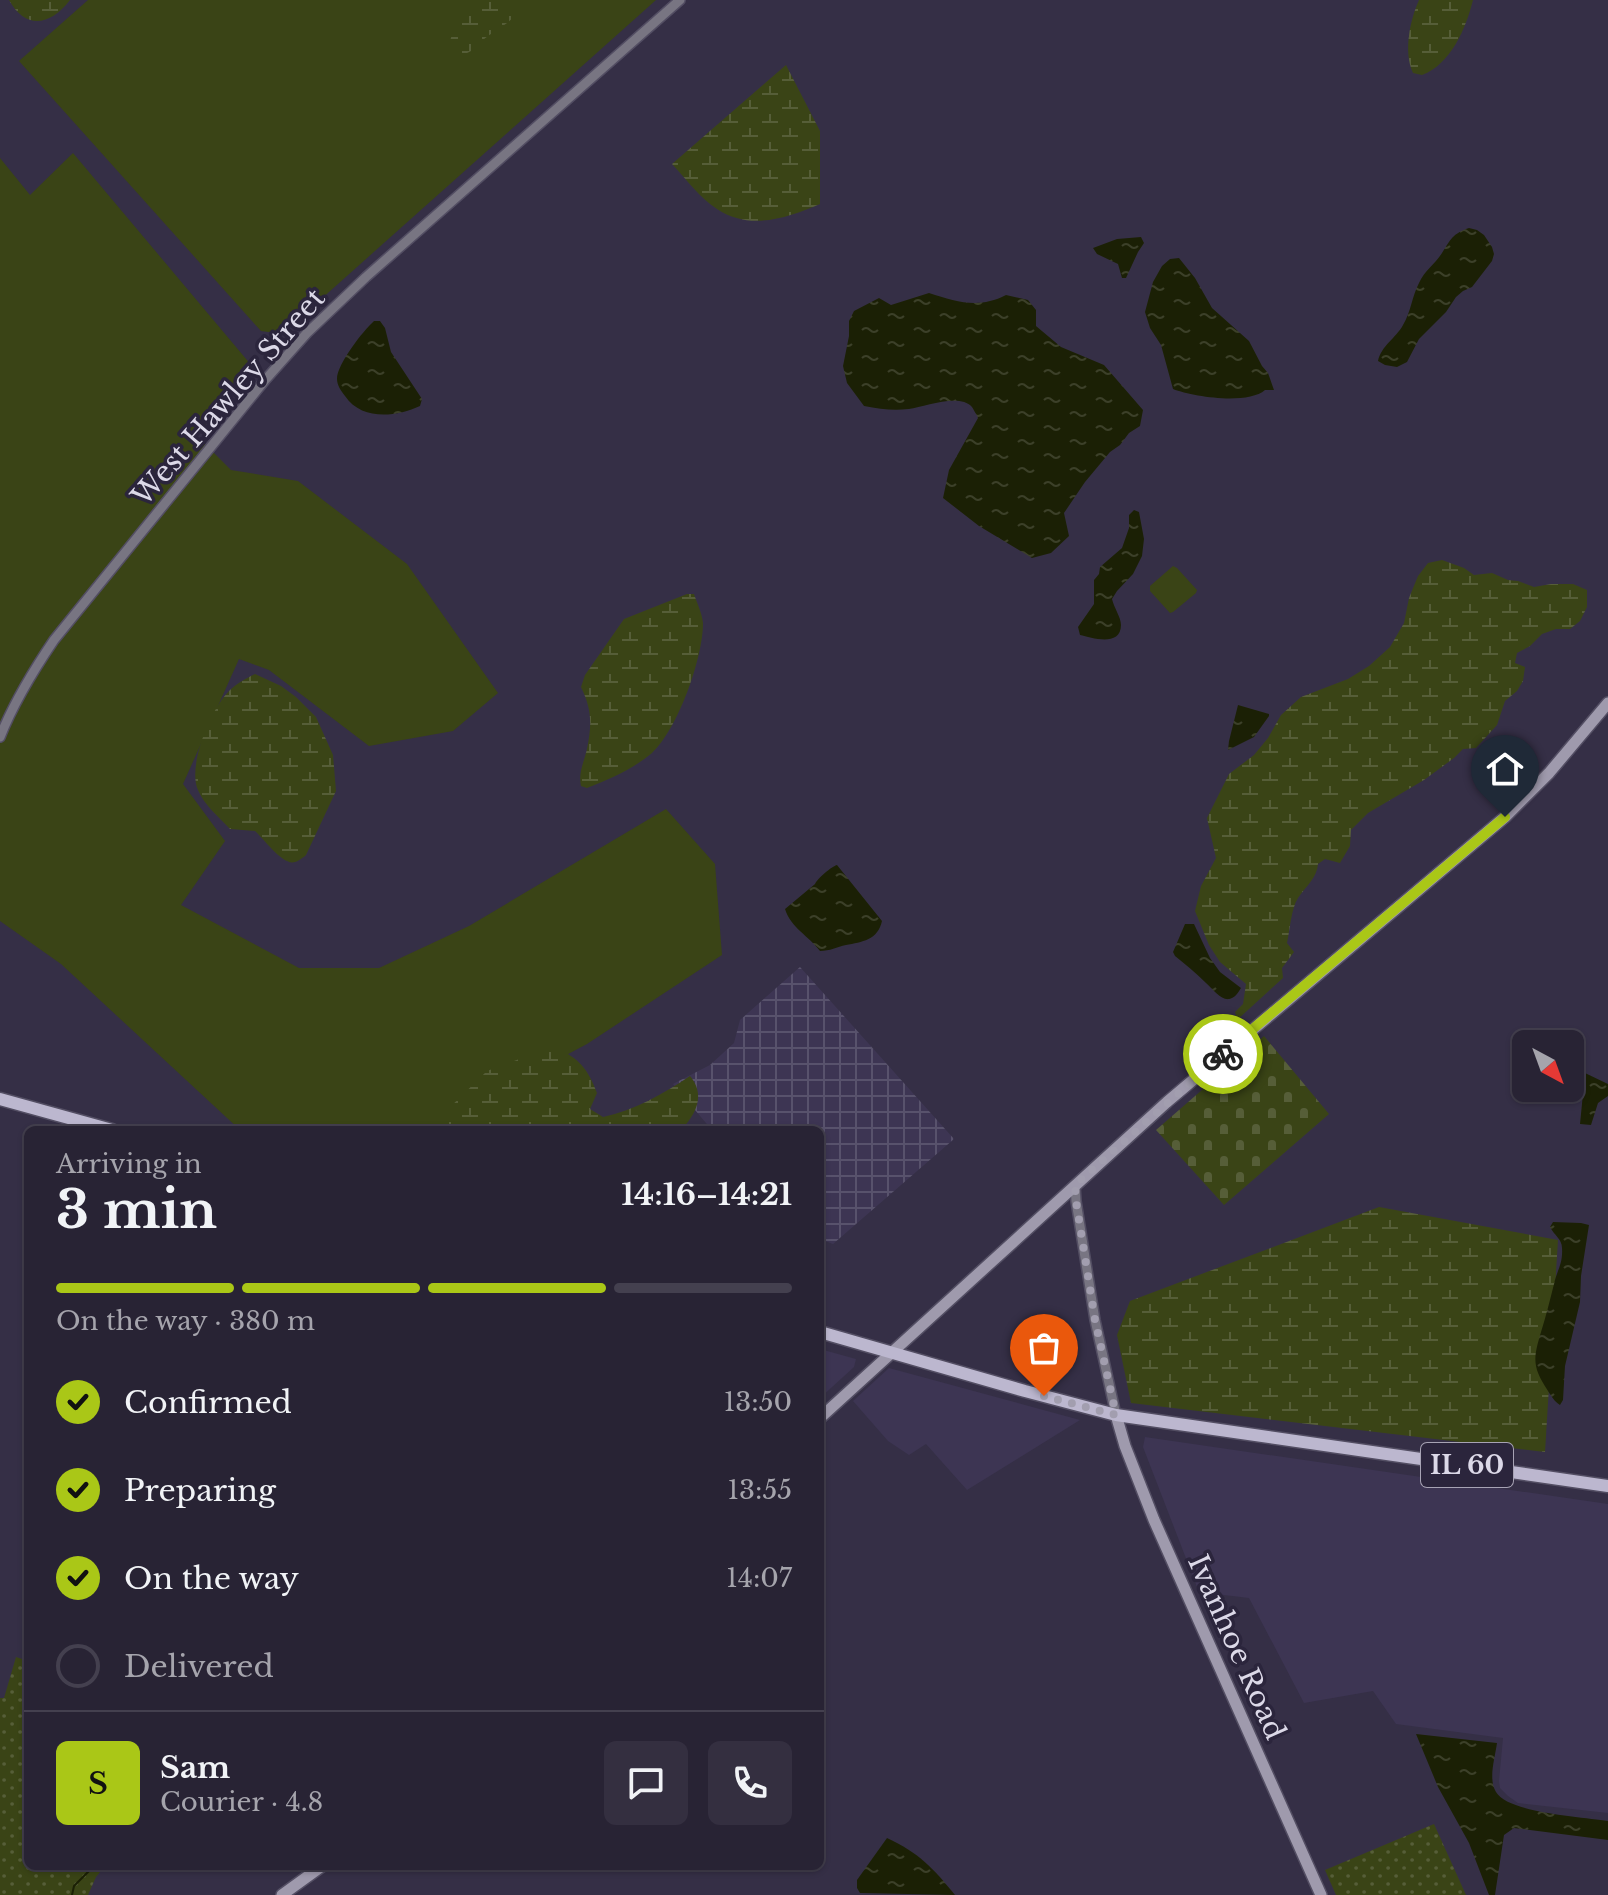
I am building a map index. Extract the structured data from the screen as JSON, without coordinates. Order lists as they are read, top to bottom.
{
  "streets": {
    "main road": ["IL 60", "Ivanhoe Road"],
    "street": ["West Hawley Street"]
  },
  "crossings": [
    ["IL 60", "Ivanhoe Road"]
  ],
  "north": "bottom right",
  "page": {
    "heading": ["3 min", "Arriving in", "14:16–14:21"],
    "panel": ["Sam", "Courier · 4.8"],
    "bar": "On the way · 380 m",
    "list": [
      ["Confirmed", "13:50"],
      ["Preparing", "13:55"],
      ["On the way", "14:07"],
      "Delivered"
    ],
    "round": "S"
  }
}
